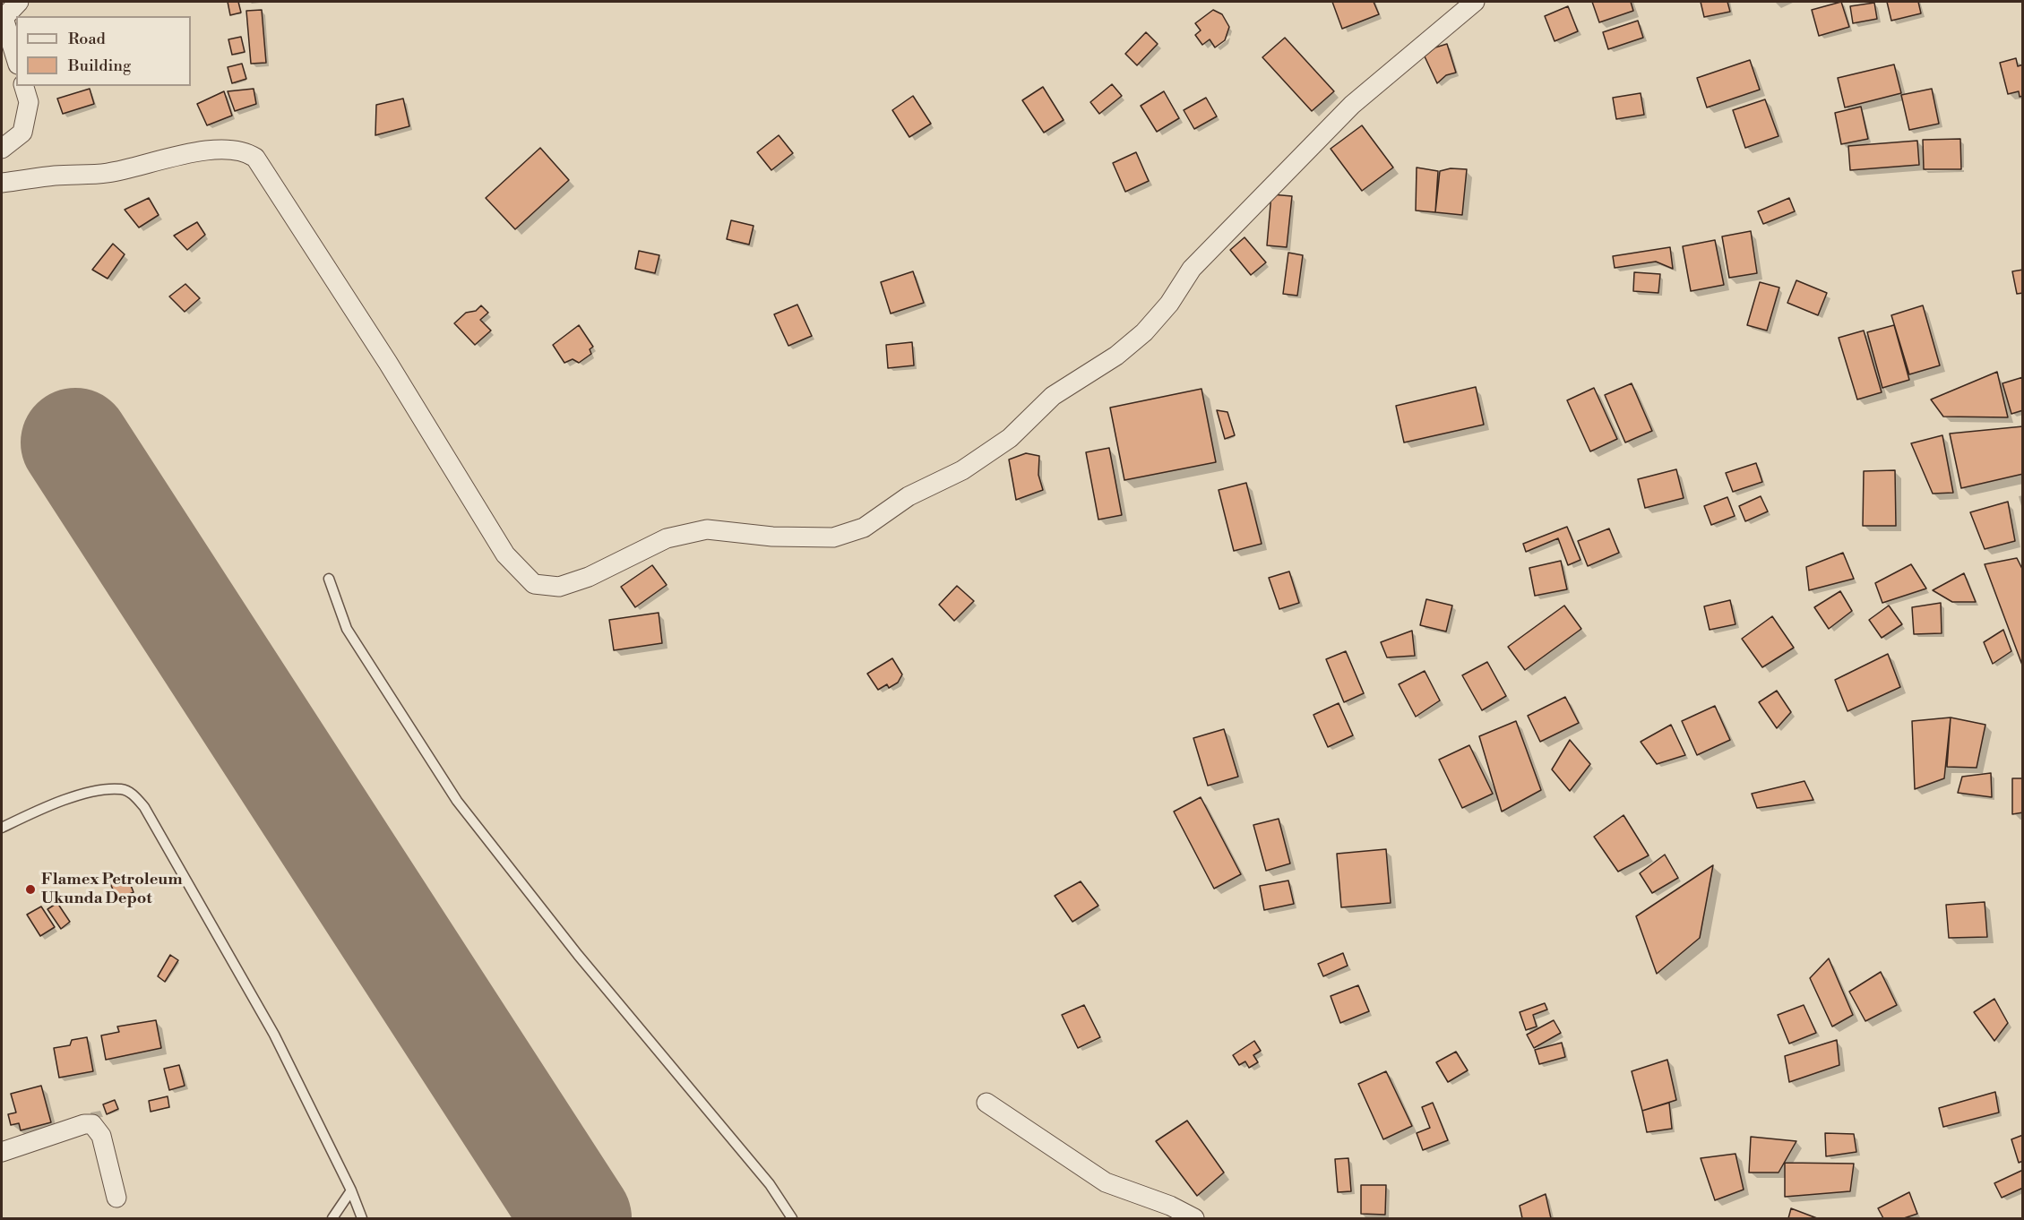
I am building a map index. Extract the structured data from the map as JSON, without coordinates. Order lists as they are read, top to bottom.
{
  "places": ["Flamex Petroleum Ukunda Depot"],
  "legend": ["Road", "Building"]
}
